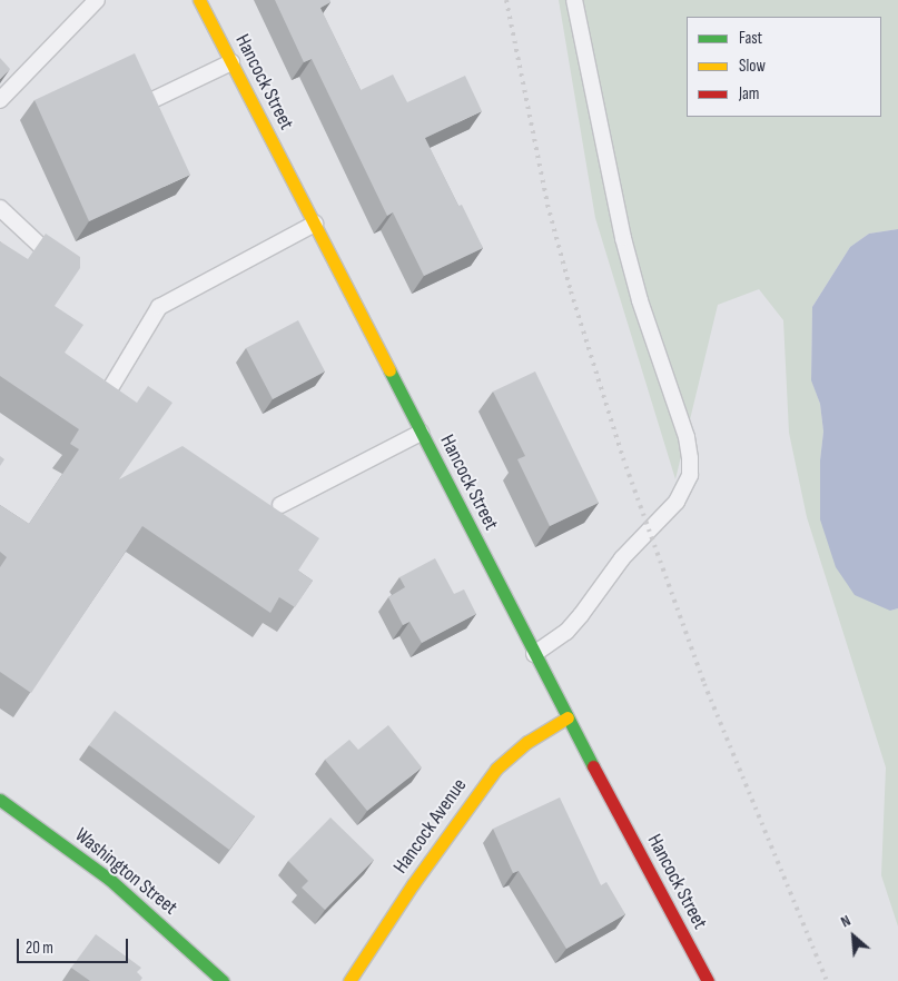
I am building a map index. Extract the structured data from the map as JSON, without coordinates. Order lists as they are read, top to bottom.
{
  "streets": {
    "main road": ["Hancock Street", "Hancock Avenue", "Washington Street"]
  },
  "crossings": [
    ["Hancock Street", "Hancock Avenue"]
  ],
  "legend": ["Fast", "Slow", "Jam"],
  "scale_bar": "20 m",
  "north": "top left"
}
